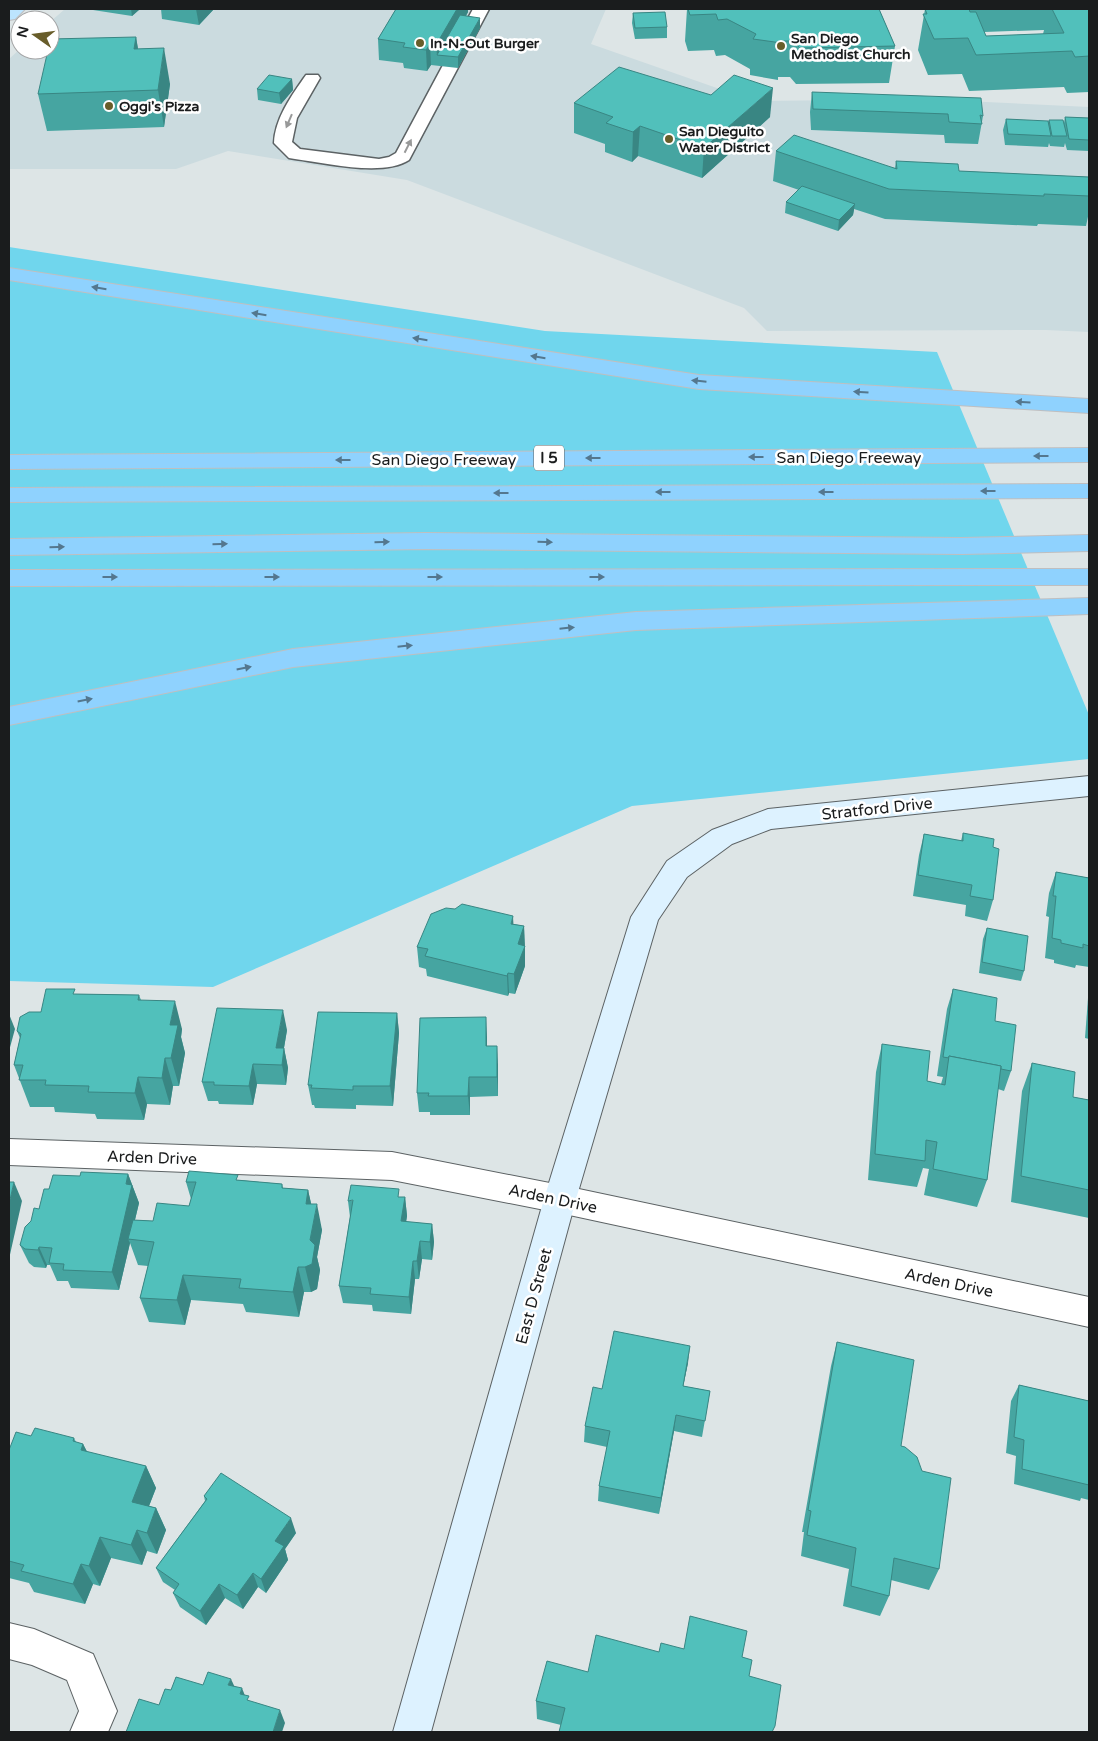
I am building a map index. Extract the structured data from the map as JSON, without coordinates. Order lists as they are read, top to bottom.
{
  "streets": {
    "highway": ["San Diego Freeway", "I 5"],
    "street": ["Stratford Drive", "Arden Drive", "East D Street"]
  },
  "crossings": [
    ["Stratford Drive", "East D Street"],
    ["Arden Drive", "East D Street"]
  ],
  "places": [
    "In-N-Out Burger",
    "San Diego Methodist Church",
    "Oggi's Pizza",
    "San Dieguito Water District"
  ],
  "north": "left"
}
